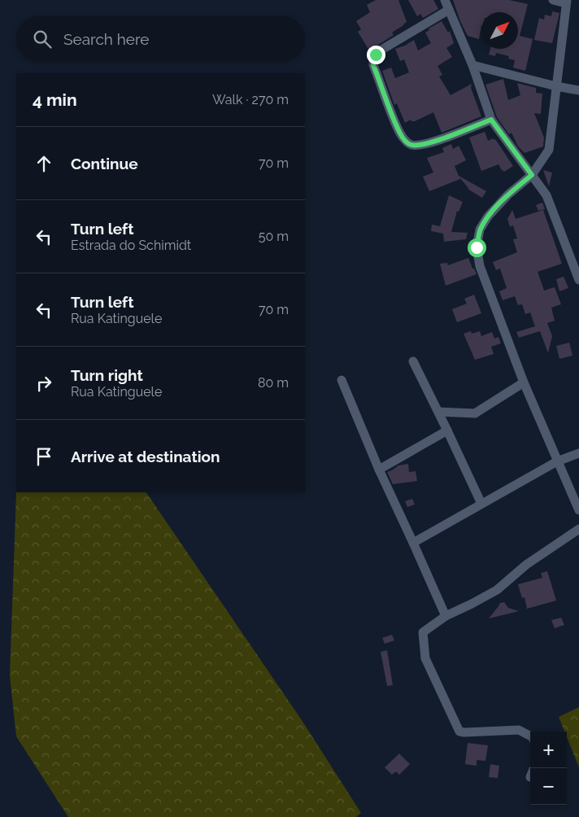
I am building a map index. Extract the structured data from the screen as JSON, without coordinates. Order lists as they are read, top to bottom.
{
  "north": "top right",
  "page": {
    "search": "Search here",
    "heading": ["4 min", "Walk · 270 m"],
    "list": [
      ["Continue", "70 m"],
      ["Turn left", "Estrada do Schimidt", "50 m"],
      ["Turn left", "Rua Katinguele", "70 m"],
      ["Turn right", "Rua Katinguele", "80 m"],
      "Arrive at destination"
    ],
    "map_buttons": ["+", "−"]
  }
}
